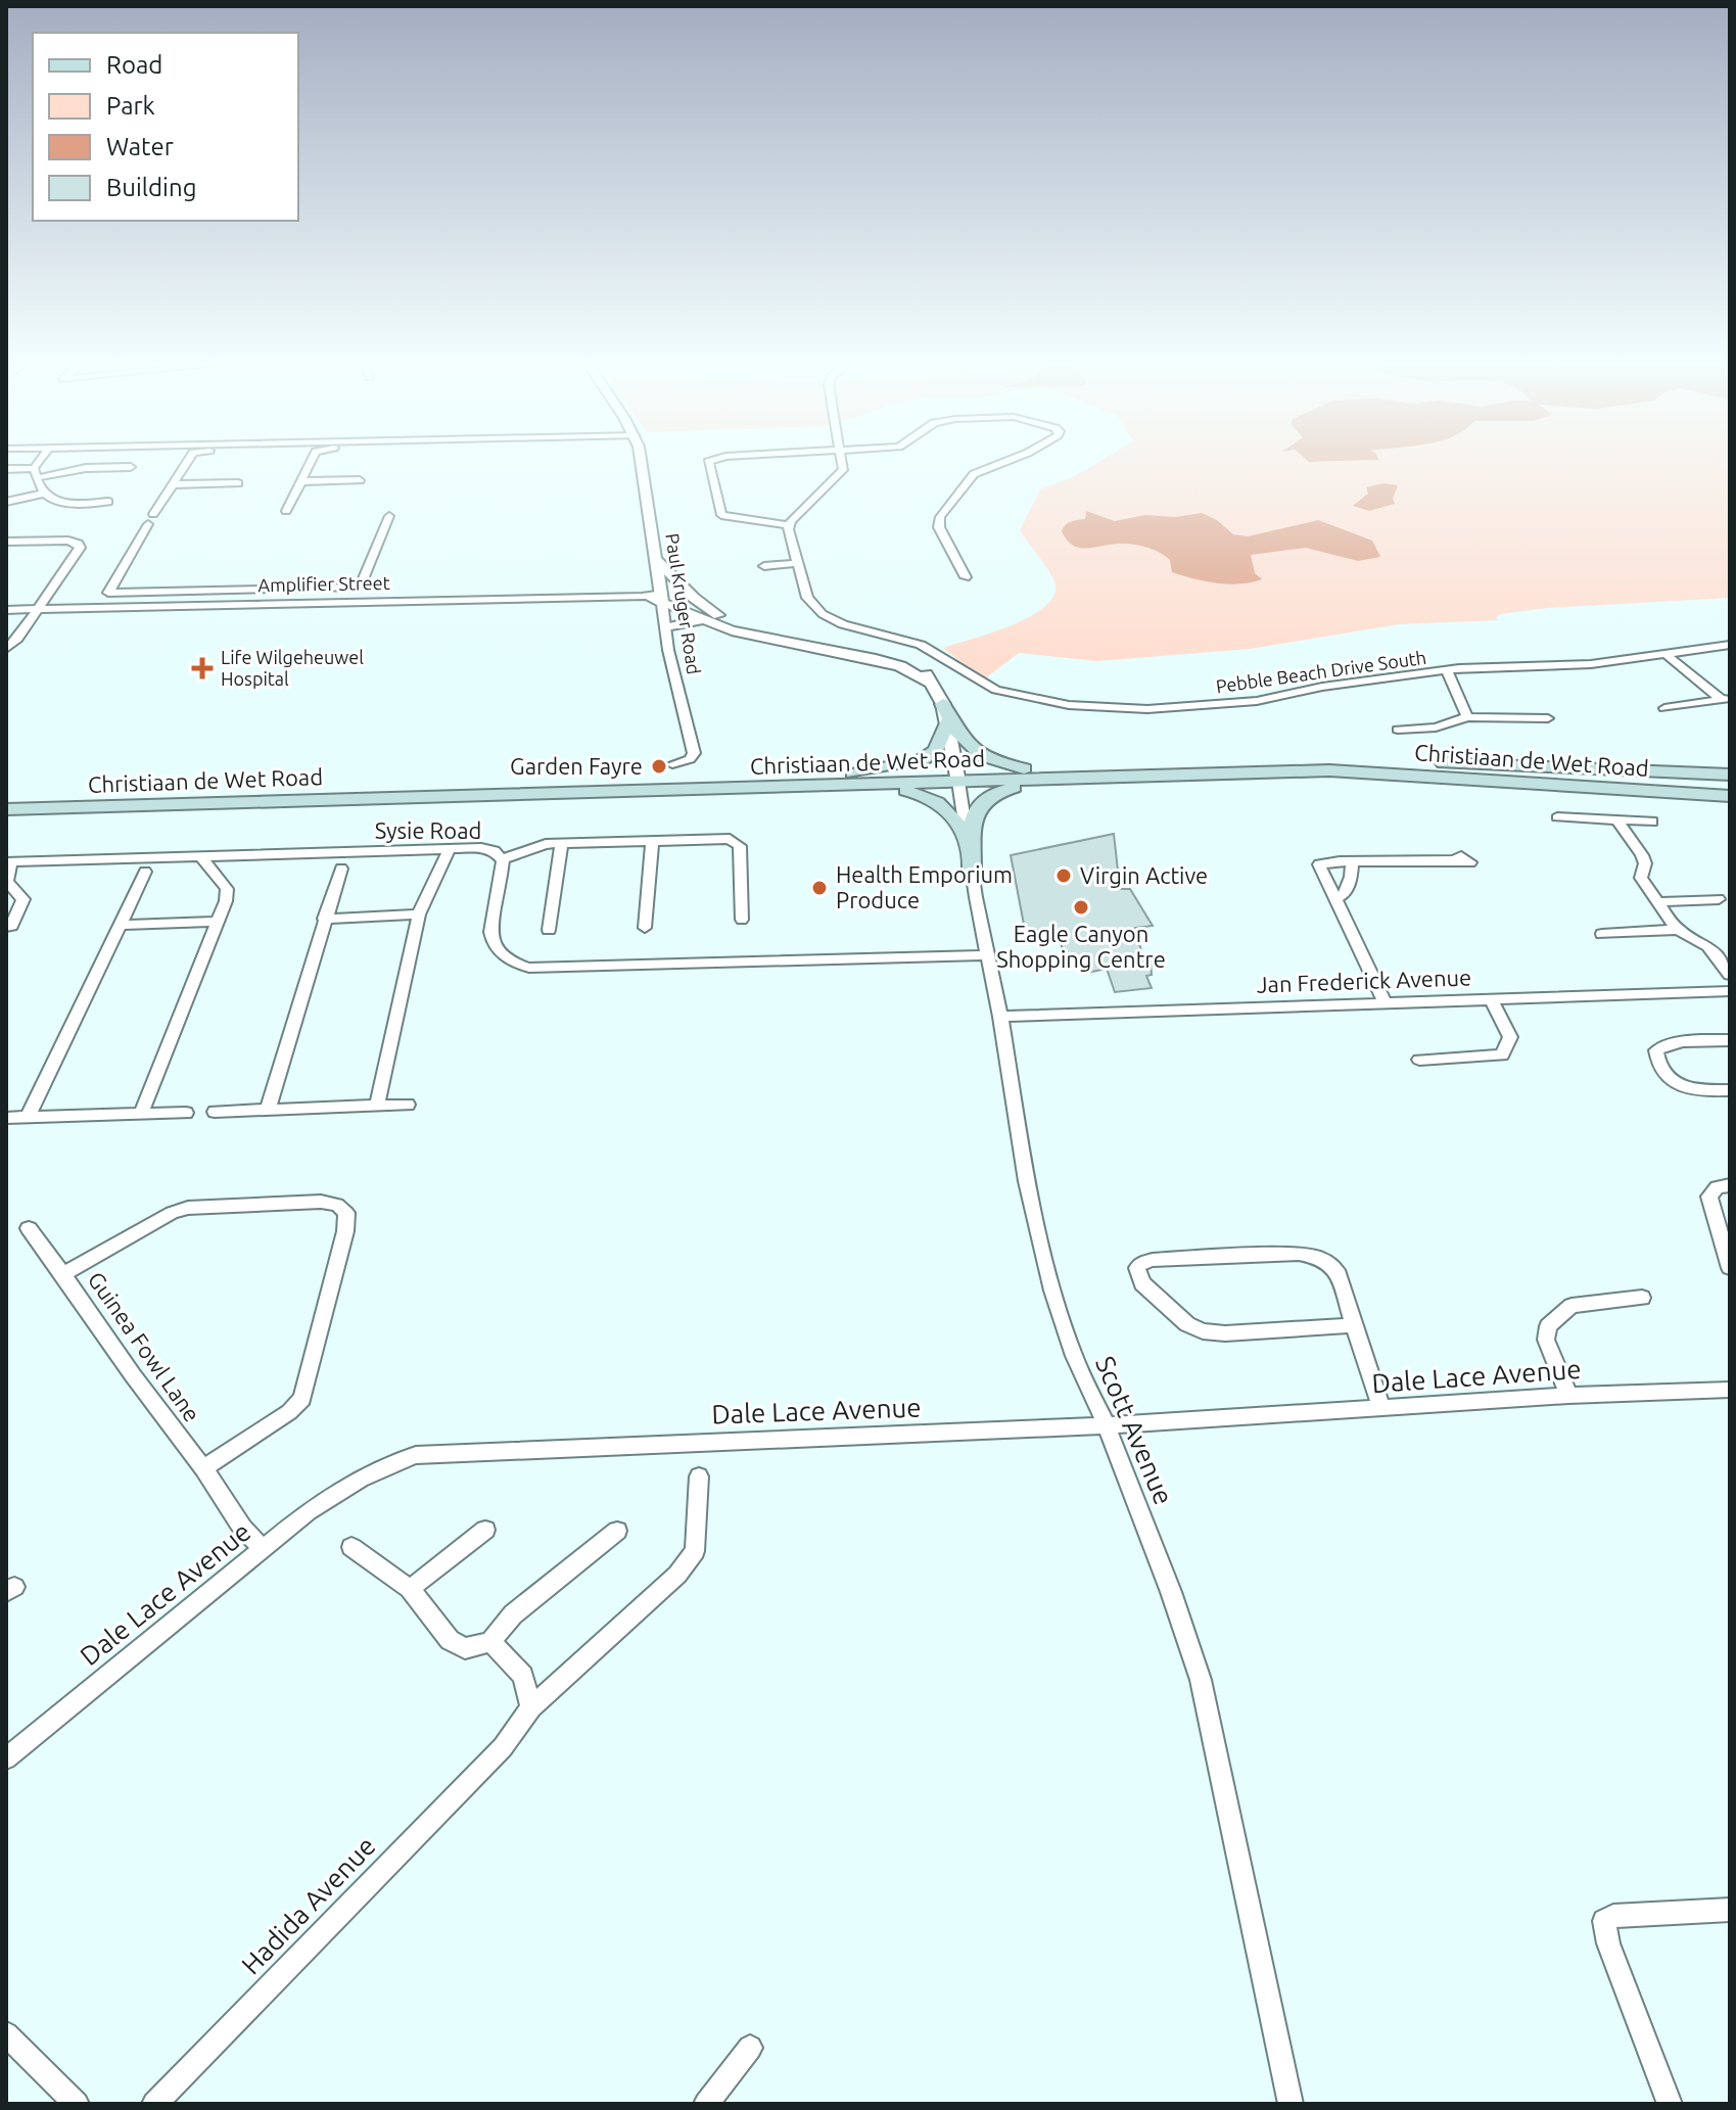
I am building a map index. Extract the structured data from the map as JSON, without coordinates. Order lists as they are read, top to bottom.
{
  "streets": {
    "main road": ["Christiaan de Wet Road"],
    "street": [
      "Amplifier Street",
      "Paul Kruger Road",
      "Pebble Beach Drive South",
      "Sysie Road",
      "Jan Frederick Avenue",
      "Guinea Fowl Lane",
      "Dale Lace Avenue",
      "Scott Avenue",
      "Hadida Avenue"
    ]
  },
  "crossings": [
    ["Amplifier Street", "Paul Kruger Road"],
    ["Amplifier Street", "Christiaan de Wet Road"],
    ["Amplifier Street", "Scott Avenue"],
    ["Christiaan de Wet Road", "Scott Avenue"],
    ["Sysie Road", "Scott Avenue"],
    ["Jan Frederick Avenue", "Scott Avenue"],
    ["Guinea Fowl Lane", "Dale Lace Avenue"],
    ["Dale Lace Avenue", "Scott Avenue"]
  ],
  "places": {
    "health": ["Life Wilgeheuwel Hospital"],
    "other": [
      "Garden Fayre",
      "Virgin Active",
      "Health Emporium Produce",
      "Eagle Canyon Shopping Centre"
    ]
  },
  "legend": [
    "Road",
    "Park",
    "Water",
    "Building"
  ]
}
